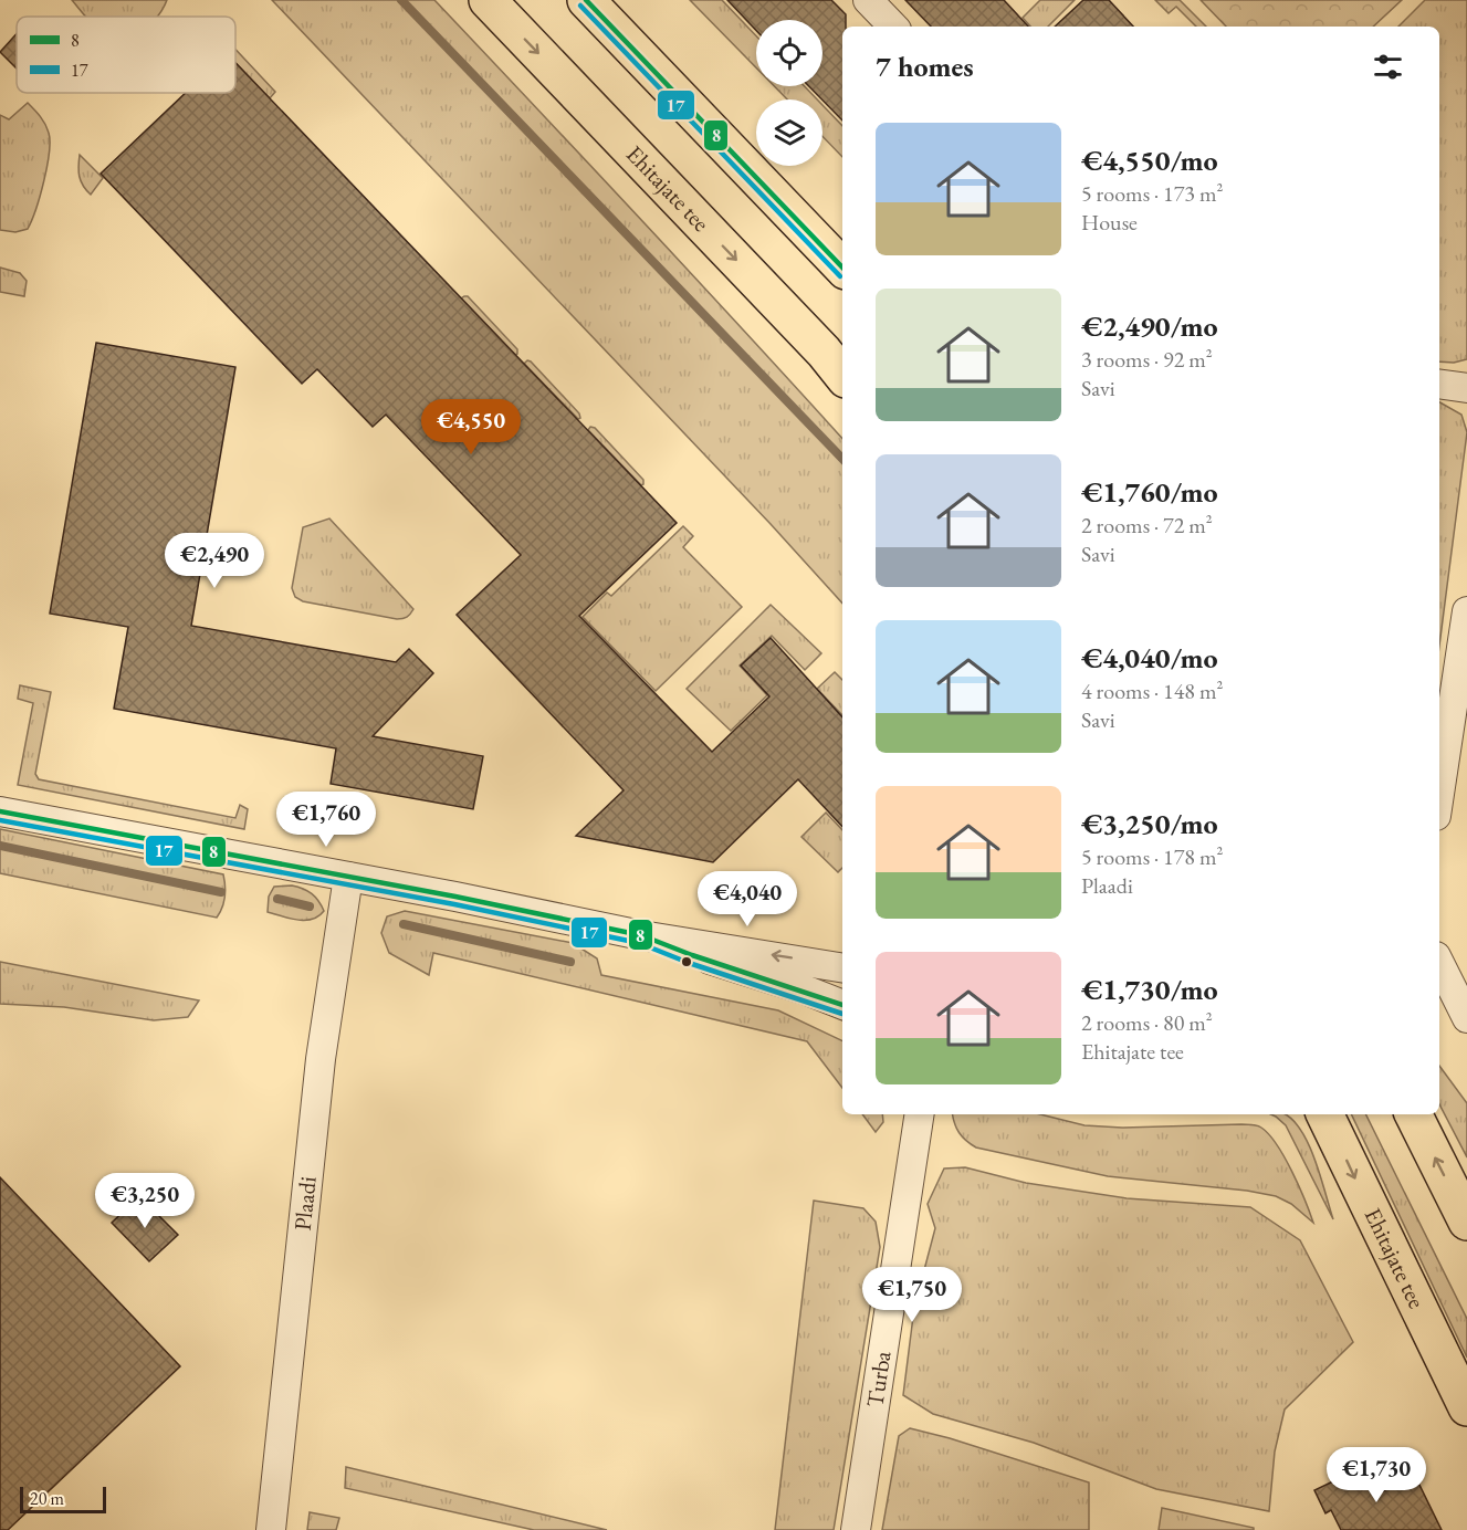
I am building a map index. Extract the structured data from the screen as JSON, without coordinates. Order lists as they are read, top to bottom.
{
  "streets": {
    "highway": ["Ehitajate tee"],
    "street": ["Plaadi", "Turba"]
  },
  "lines": ["transit line 8", "transit line 17"],
  "legend": ["8", "17"],
  "scale_bar": "20 m",
  "page": {
    "heading": "7 homes",
    "list": [
      {
        "name": "€4,550/mo",
        "note": "5 rooms · 173 m² · House"
      },
      {
        "name": "€2,490/mo",
        "note": "3 rooms · 92 m² · Savi"
      },
      {
        "name": "€1,760/mo",
        "note": "2 rooms · 72 m² · Savi"
      },
      {
        "name": "€4,040/mo",
        "note": "4 rooms · 148 m² · Savi"
      },
      {
        "name": "€3,250/mo",
        "note": "5 rooms · 178 m² · Plaadi"
      },
      {
        "name": "€1,730/mo",
        "note": "2 rooms · 80 m² · Ehitajate tee"
      }
    ],
    "price": [
      "€4,550",
      "€2,490",
      "€1,760",
      "€4,040",
      "€3,250",
      "€1,750",
      "€1,730"
    ],
    "scale": "20 m"
  }
}
